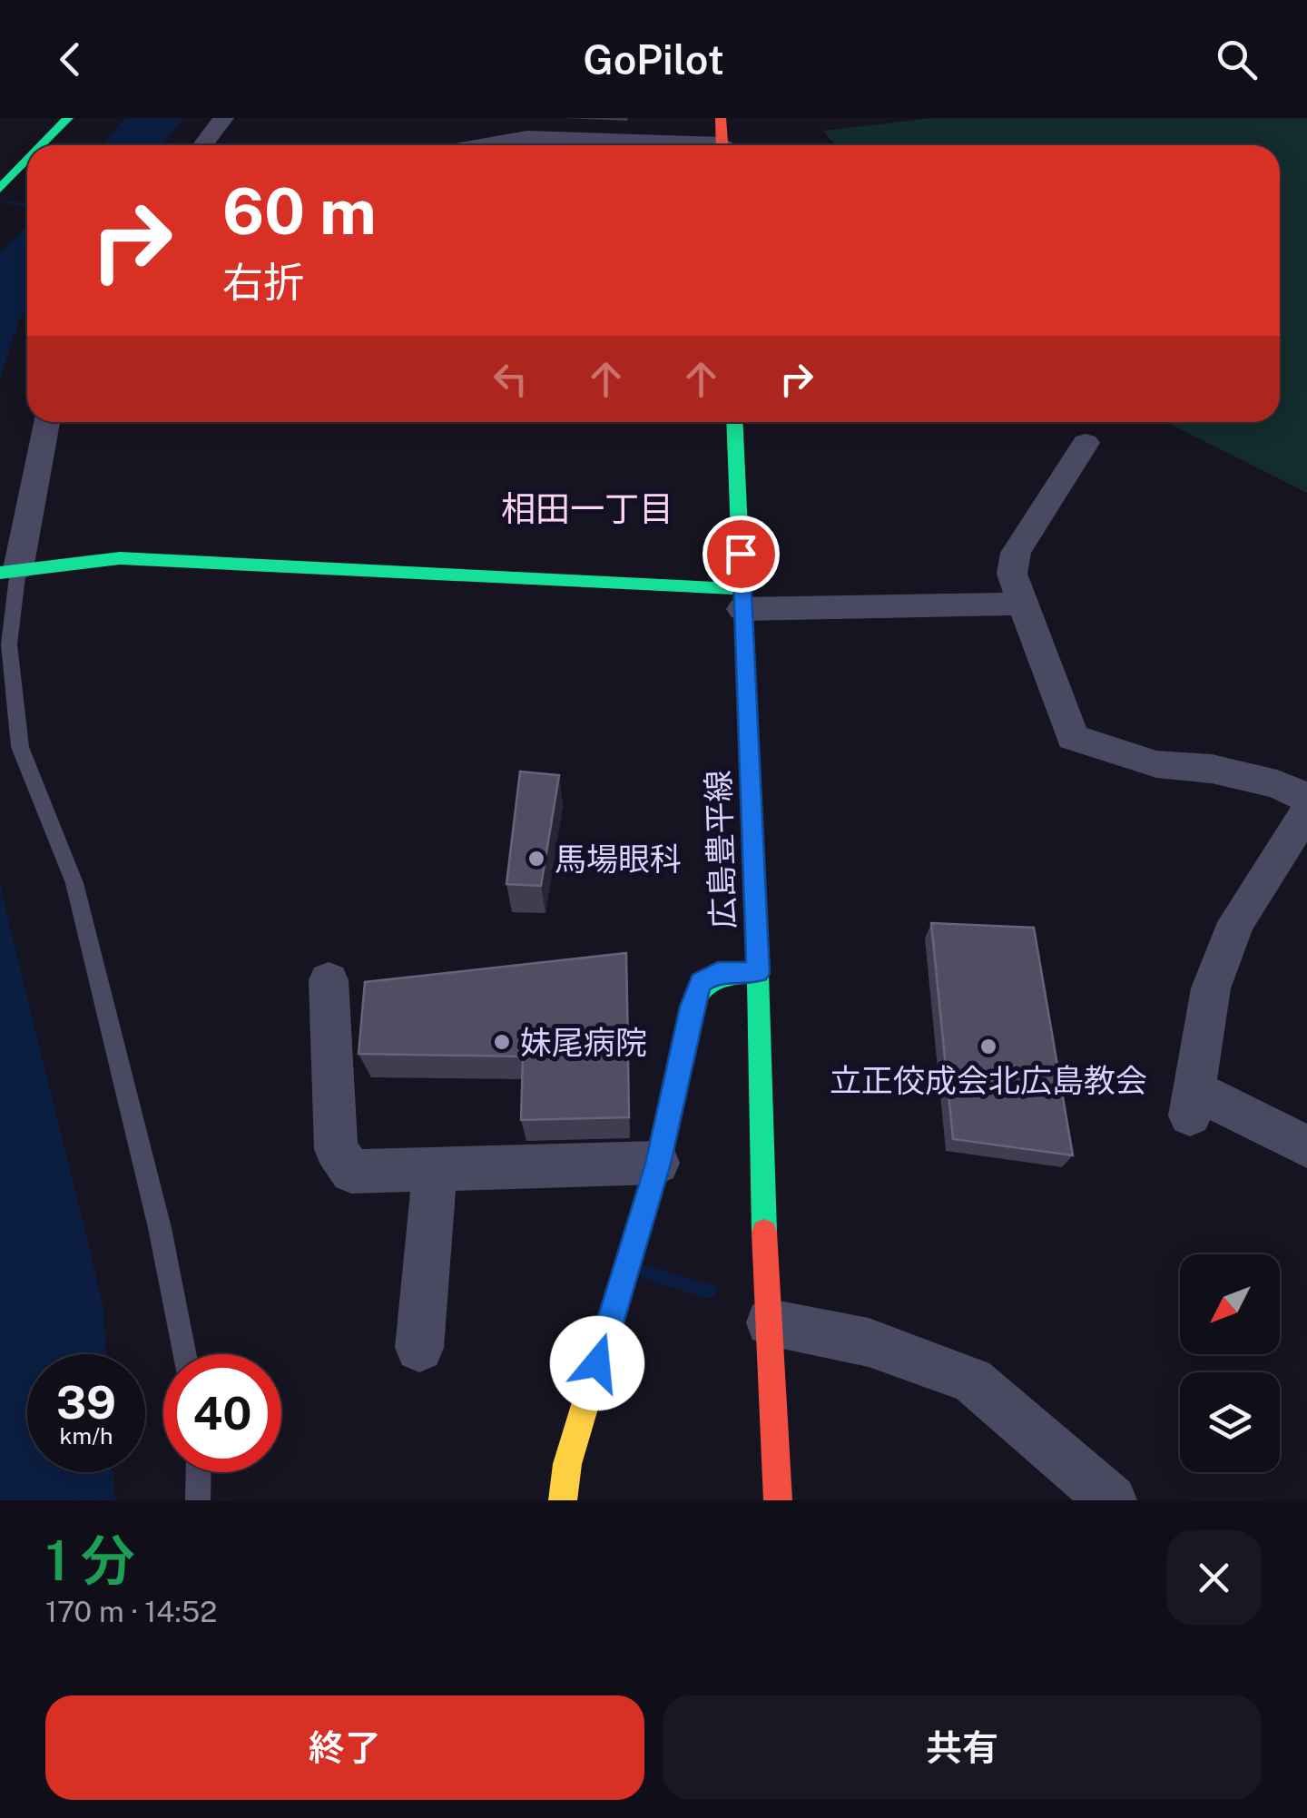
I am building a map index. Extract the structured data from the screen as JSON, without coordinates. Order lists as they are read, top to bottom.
{
  "streets": {
    "street": ["広島豊平線"]
  },
  "districts": ["相田一丁目"],
  "places": ["馬場眼科", "妹尾病院", "立正佼成会北広島教会"],
  "north": "bottom left",
  "page": {
    "header": "GoPilot",
    "turn": ["60 m", "右折"],
    "speed": "39 km/h",
    "limit": "40",
    "heading": ["1 分", "170 m · 14:52"],
    "buttons": ["終了", "共有"]
  }
}
